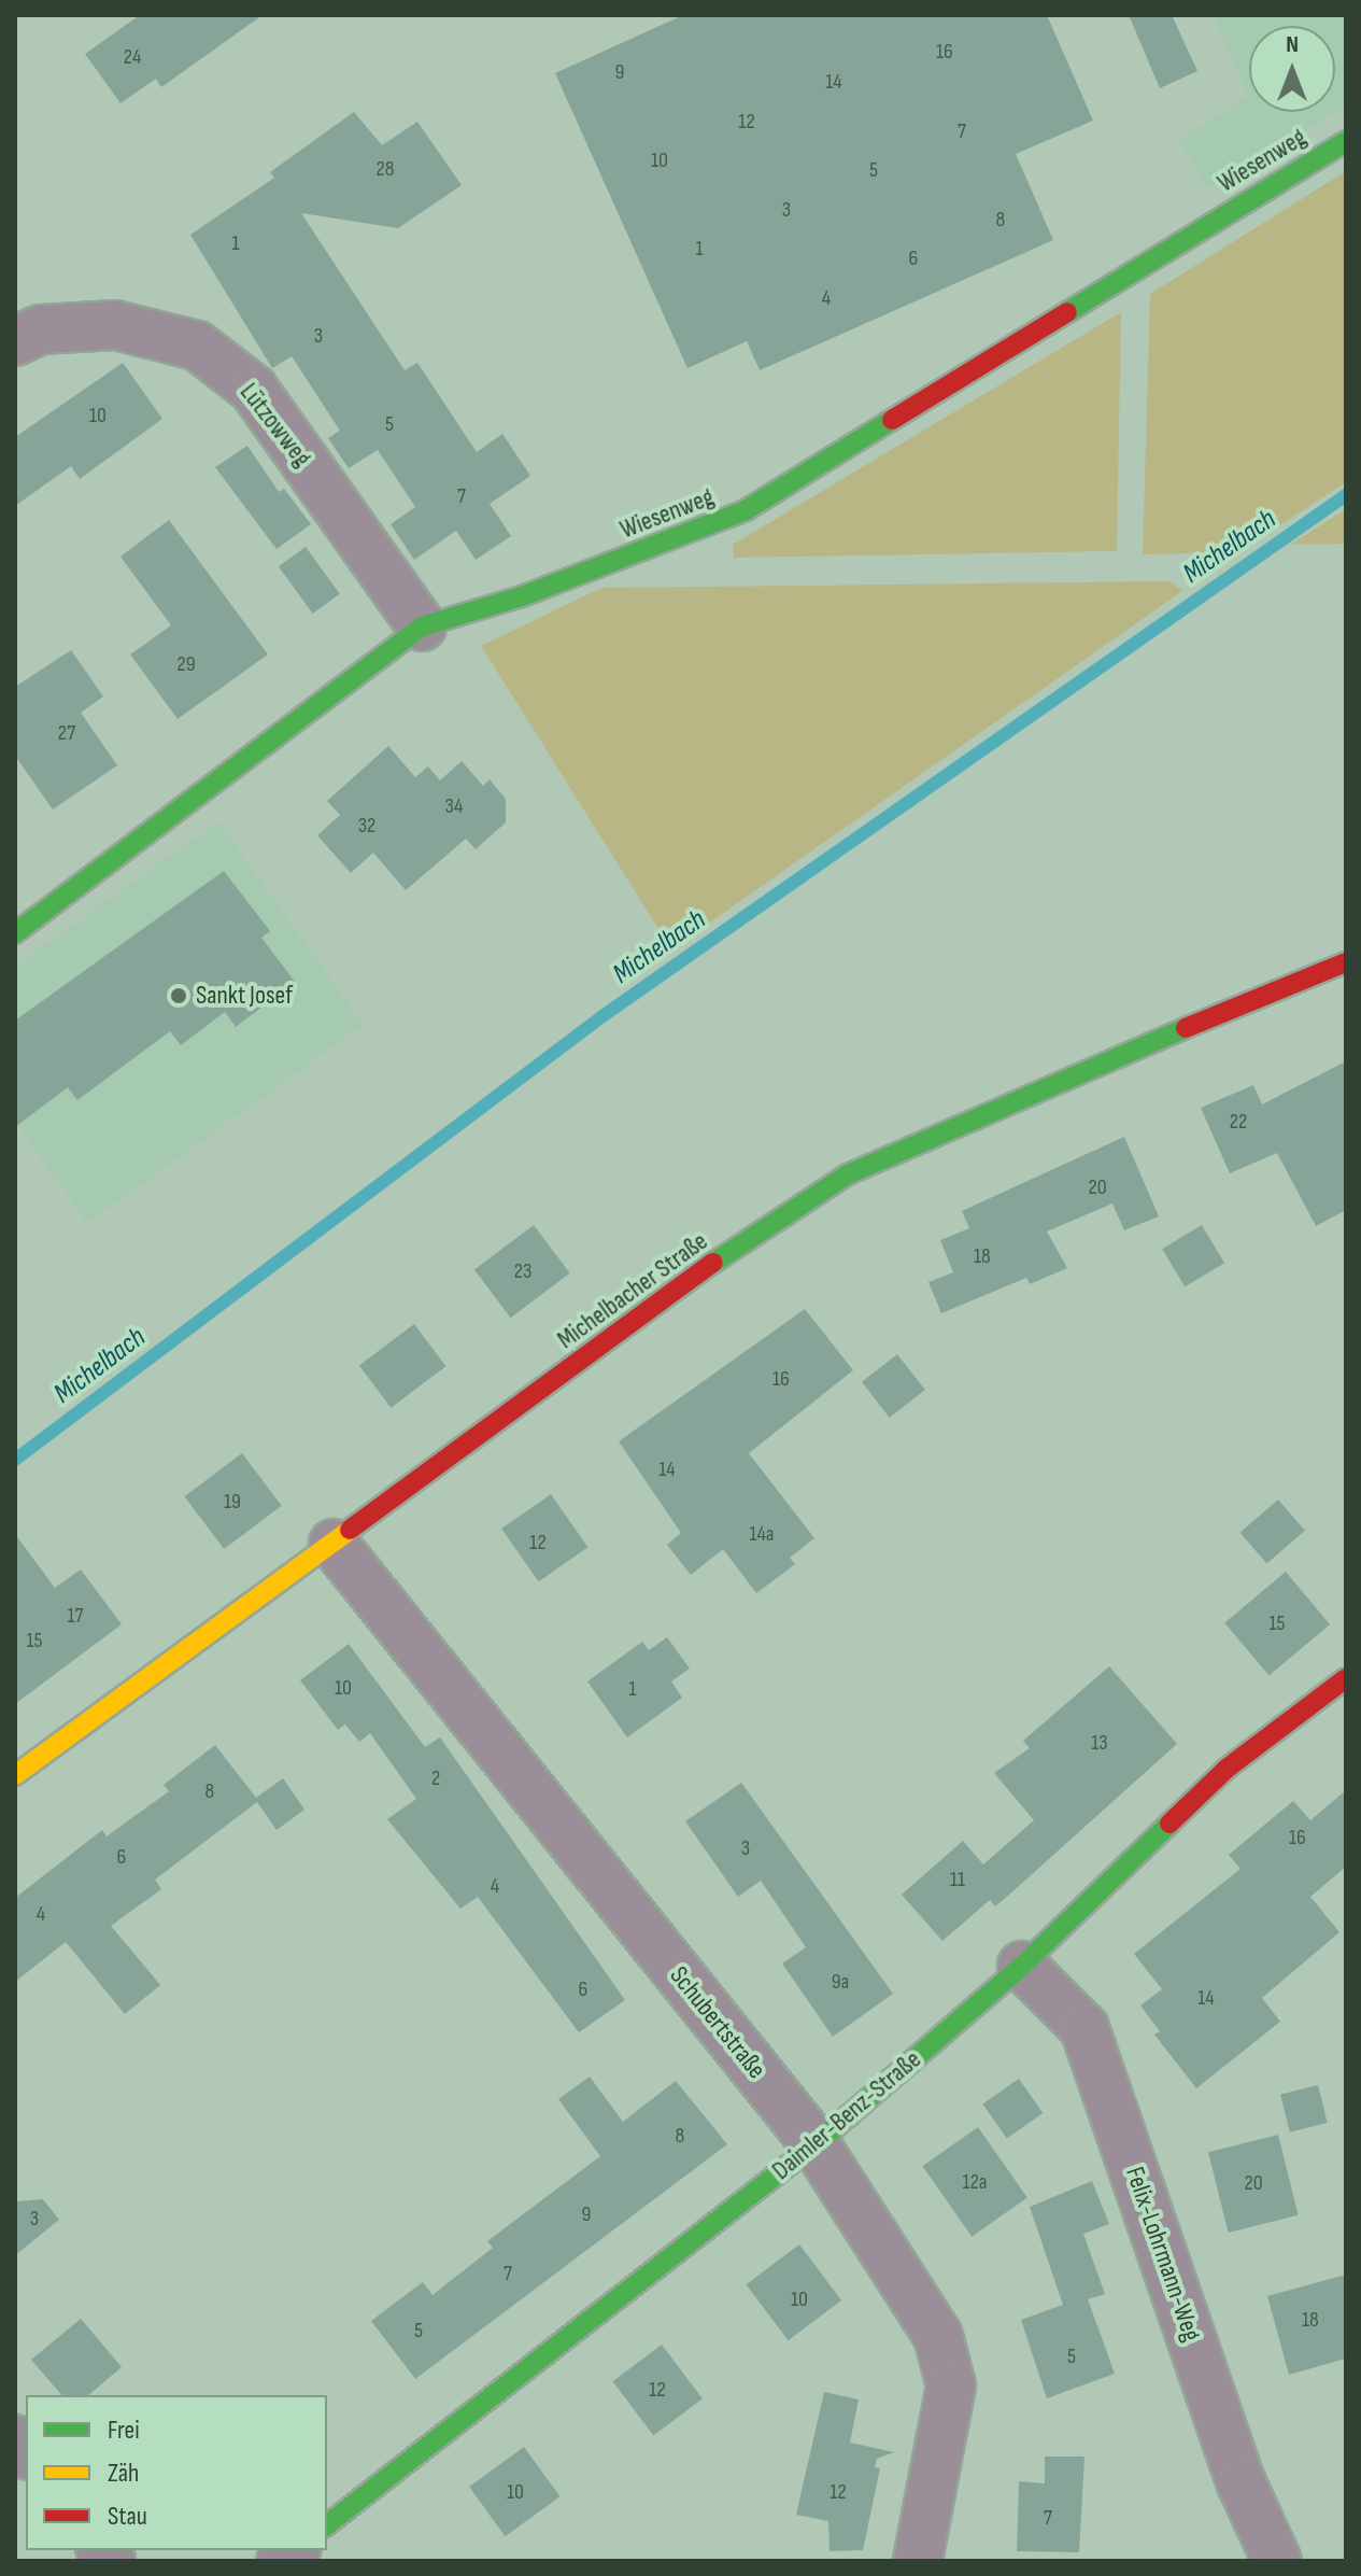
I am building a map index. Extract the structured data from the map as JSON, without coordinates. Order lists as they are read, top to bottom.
{
  "streets": {
    "street": [
      "Wiesenweg",
      "Lützowweg",
      "Michelbacher Straße",
      "Schubertstraße",
      "Daimler-Benz-Straße",
      "Felix-Lohrmann-Weg"
    ]
  },
  "crossings": [
    ["Wiesenweg", "Lützowweg"],
    ["Michelbacher Straße", "Schubertstraße"],
    ["Schubertstraße", "Daimler-Benz-Straße"],
    ["Daimler-Benz-Straße", "Felix-Lohrmann-Weg"]
  ],
  "water": ["Michelbach"],
  "places": ["Sankt Josef"],
  "house_numbers": [
    "16",
    "24",
    "9",
    "14",
    "12",
    "7",
    "10",
    "28",
    "5",
    "3",
    "8",
    "1",
    "1",
    "6",
    "4",
    "3",
    "10",
    "5",
    "7",
    "29",
    "27",
    "34",
    "32",
    "22",
    "20",
    "18",
    "23",
    "16",
    "14",
    "19",
    "14a",
    "12",
    "17",
    "15",
    "15",
    "10",
    "1",
    "13",
    "2",
    "8",
    "16",
    "3",
    "6",
    "11",
    "4",
    "4",
    "9a",
    "6",
    "14",
    "8",
    "12a",
    "20",
    "9",
    "3",
    "7",
    "10",
    "18",
    "5",
    "5",
    "12",
    "10",
    "12",
    "7"
  ],
  "legend": ["Frei", "Zäh", "Stau"],
  "north": "top"
}
